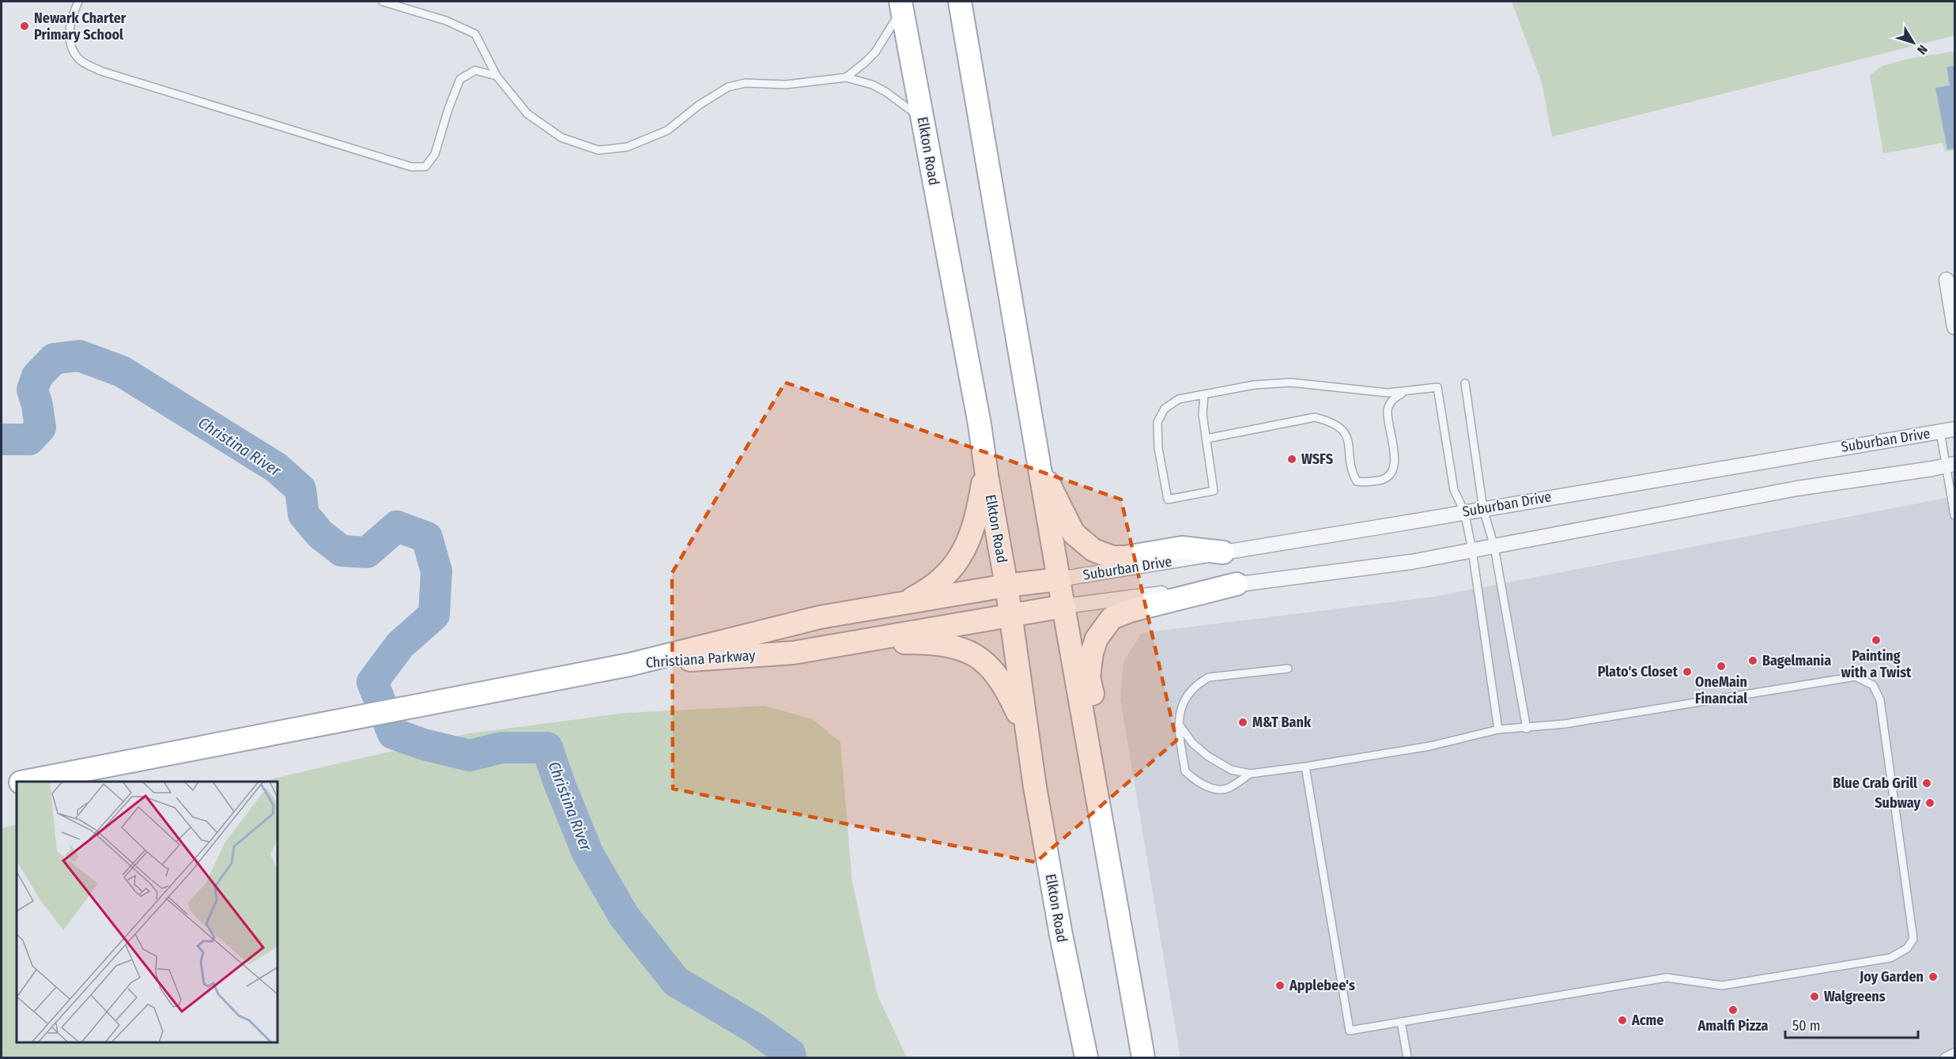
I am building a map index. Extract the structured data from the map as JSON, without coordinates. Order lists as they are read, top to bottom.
{
  "streets": {
    "main road": ["Elkton Road", "Christiana Parkway"],
    "street": ["Suburban Drive"]
  },
  "crossings": [
    ["Elkton Road", "Christiana Parkway"],
    ["Suburban Drive", "Christiana Parkway"]
  ],
  "water": ["Christina River"],
  "places": [
    "Newark Charter Primary School",
    "WSFS",
    "Painting with a Twist",
    "Bagelmania",
    "OneMain Financial",
    "Plato's Closet",
    "M&T Bank",
    "Blue Crab Grill",
    "Subway",
    "Joy Garden",
    "Applebee's",
    "Walgreens",
    "Amalfi Pizza",
    "Acme"
  ],
  "scale_bar": "50 m",
  "north": "bottom right"
}
